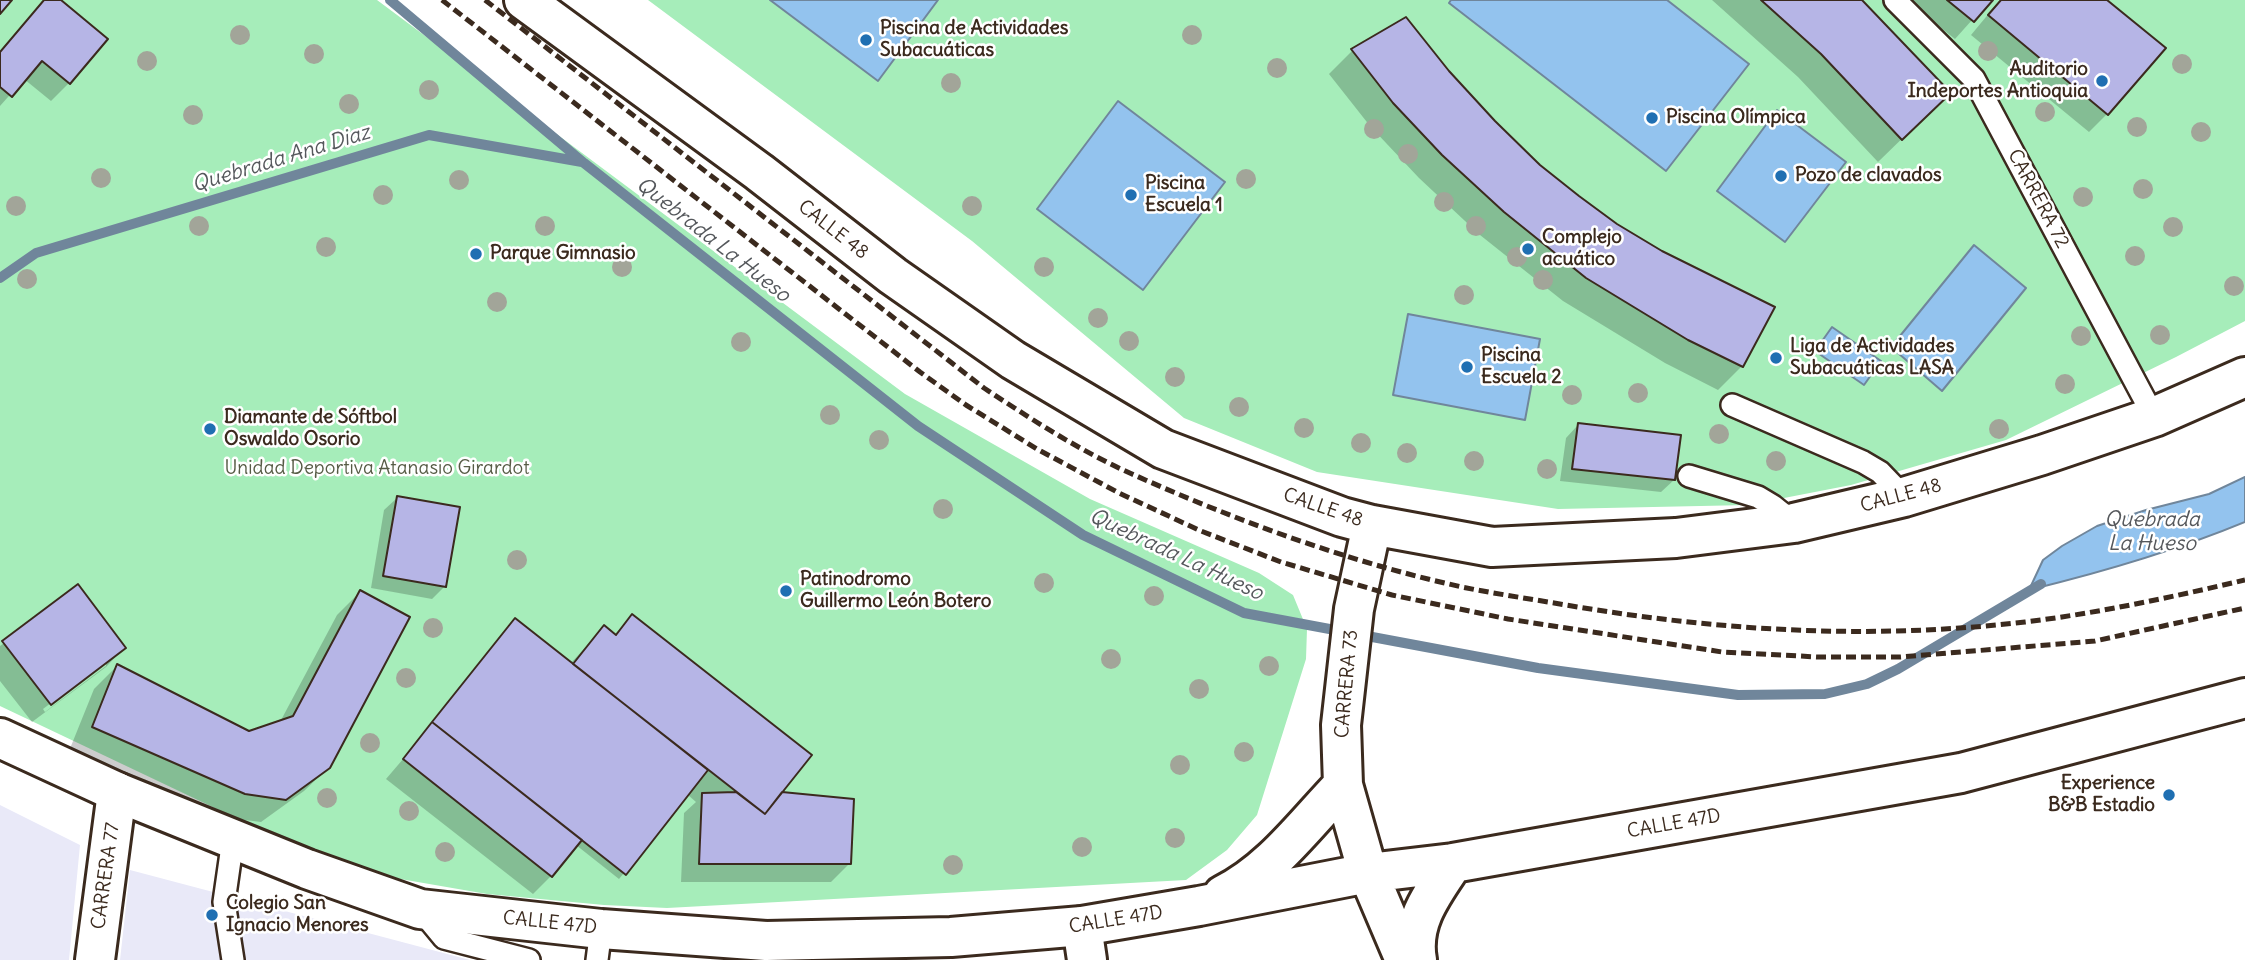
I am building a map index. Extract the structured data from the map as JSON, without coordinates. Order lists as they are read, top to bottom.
{
  "streets": {
    "main road": [
      "CALLE 48",
      "CARRERA 73",
      "CALLE 47D",
      "CARRERA 77"
    ],
    "lane": ["CARRERA 72"]
  },
  "crossings": [
    ["CARRERA 72", "CALLE 48"],
    ["CALLE 48", "CARRERA 73"],
    ["CARRERA 73", "CALLE 47D"],
    ["CALLE 47D", "CARRERA 77"]
  ],
  "water": ["Quebrada Ana Diaz", "Quebrada La Hueso"],
  "parks": ["Unidad Deportiva Atanasio Girardot"],
  "places": [
    "Piscina de Actividades Subacuáticas",
    "Auditorio Indeportes Antioquia",
    "Piscina Olímpica",
    "Pozo de clavados",
    "Piscina Escuela 1",
    "Complejo acuático",
    "Parque Gimnasio",
    "Liga de Actividades Subacuáticas LASA",
    "Piscina Escuela 2",
    "Diamante de Sóftbol Oswaldo Osorio",
    "Patinodromo Guillermo León Botero",
    "Experience B&B Estadio",
    "Colegio San Ignacio Menores"
  ]
}
